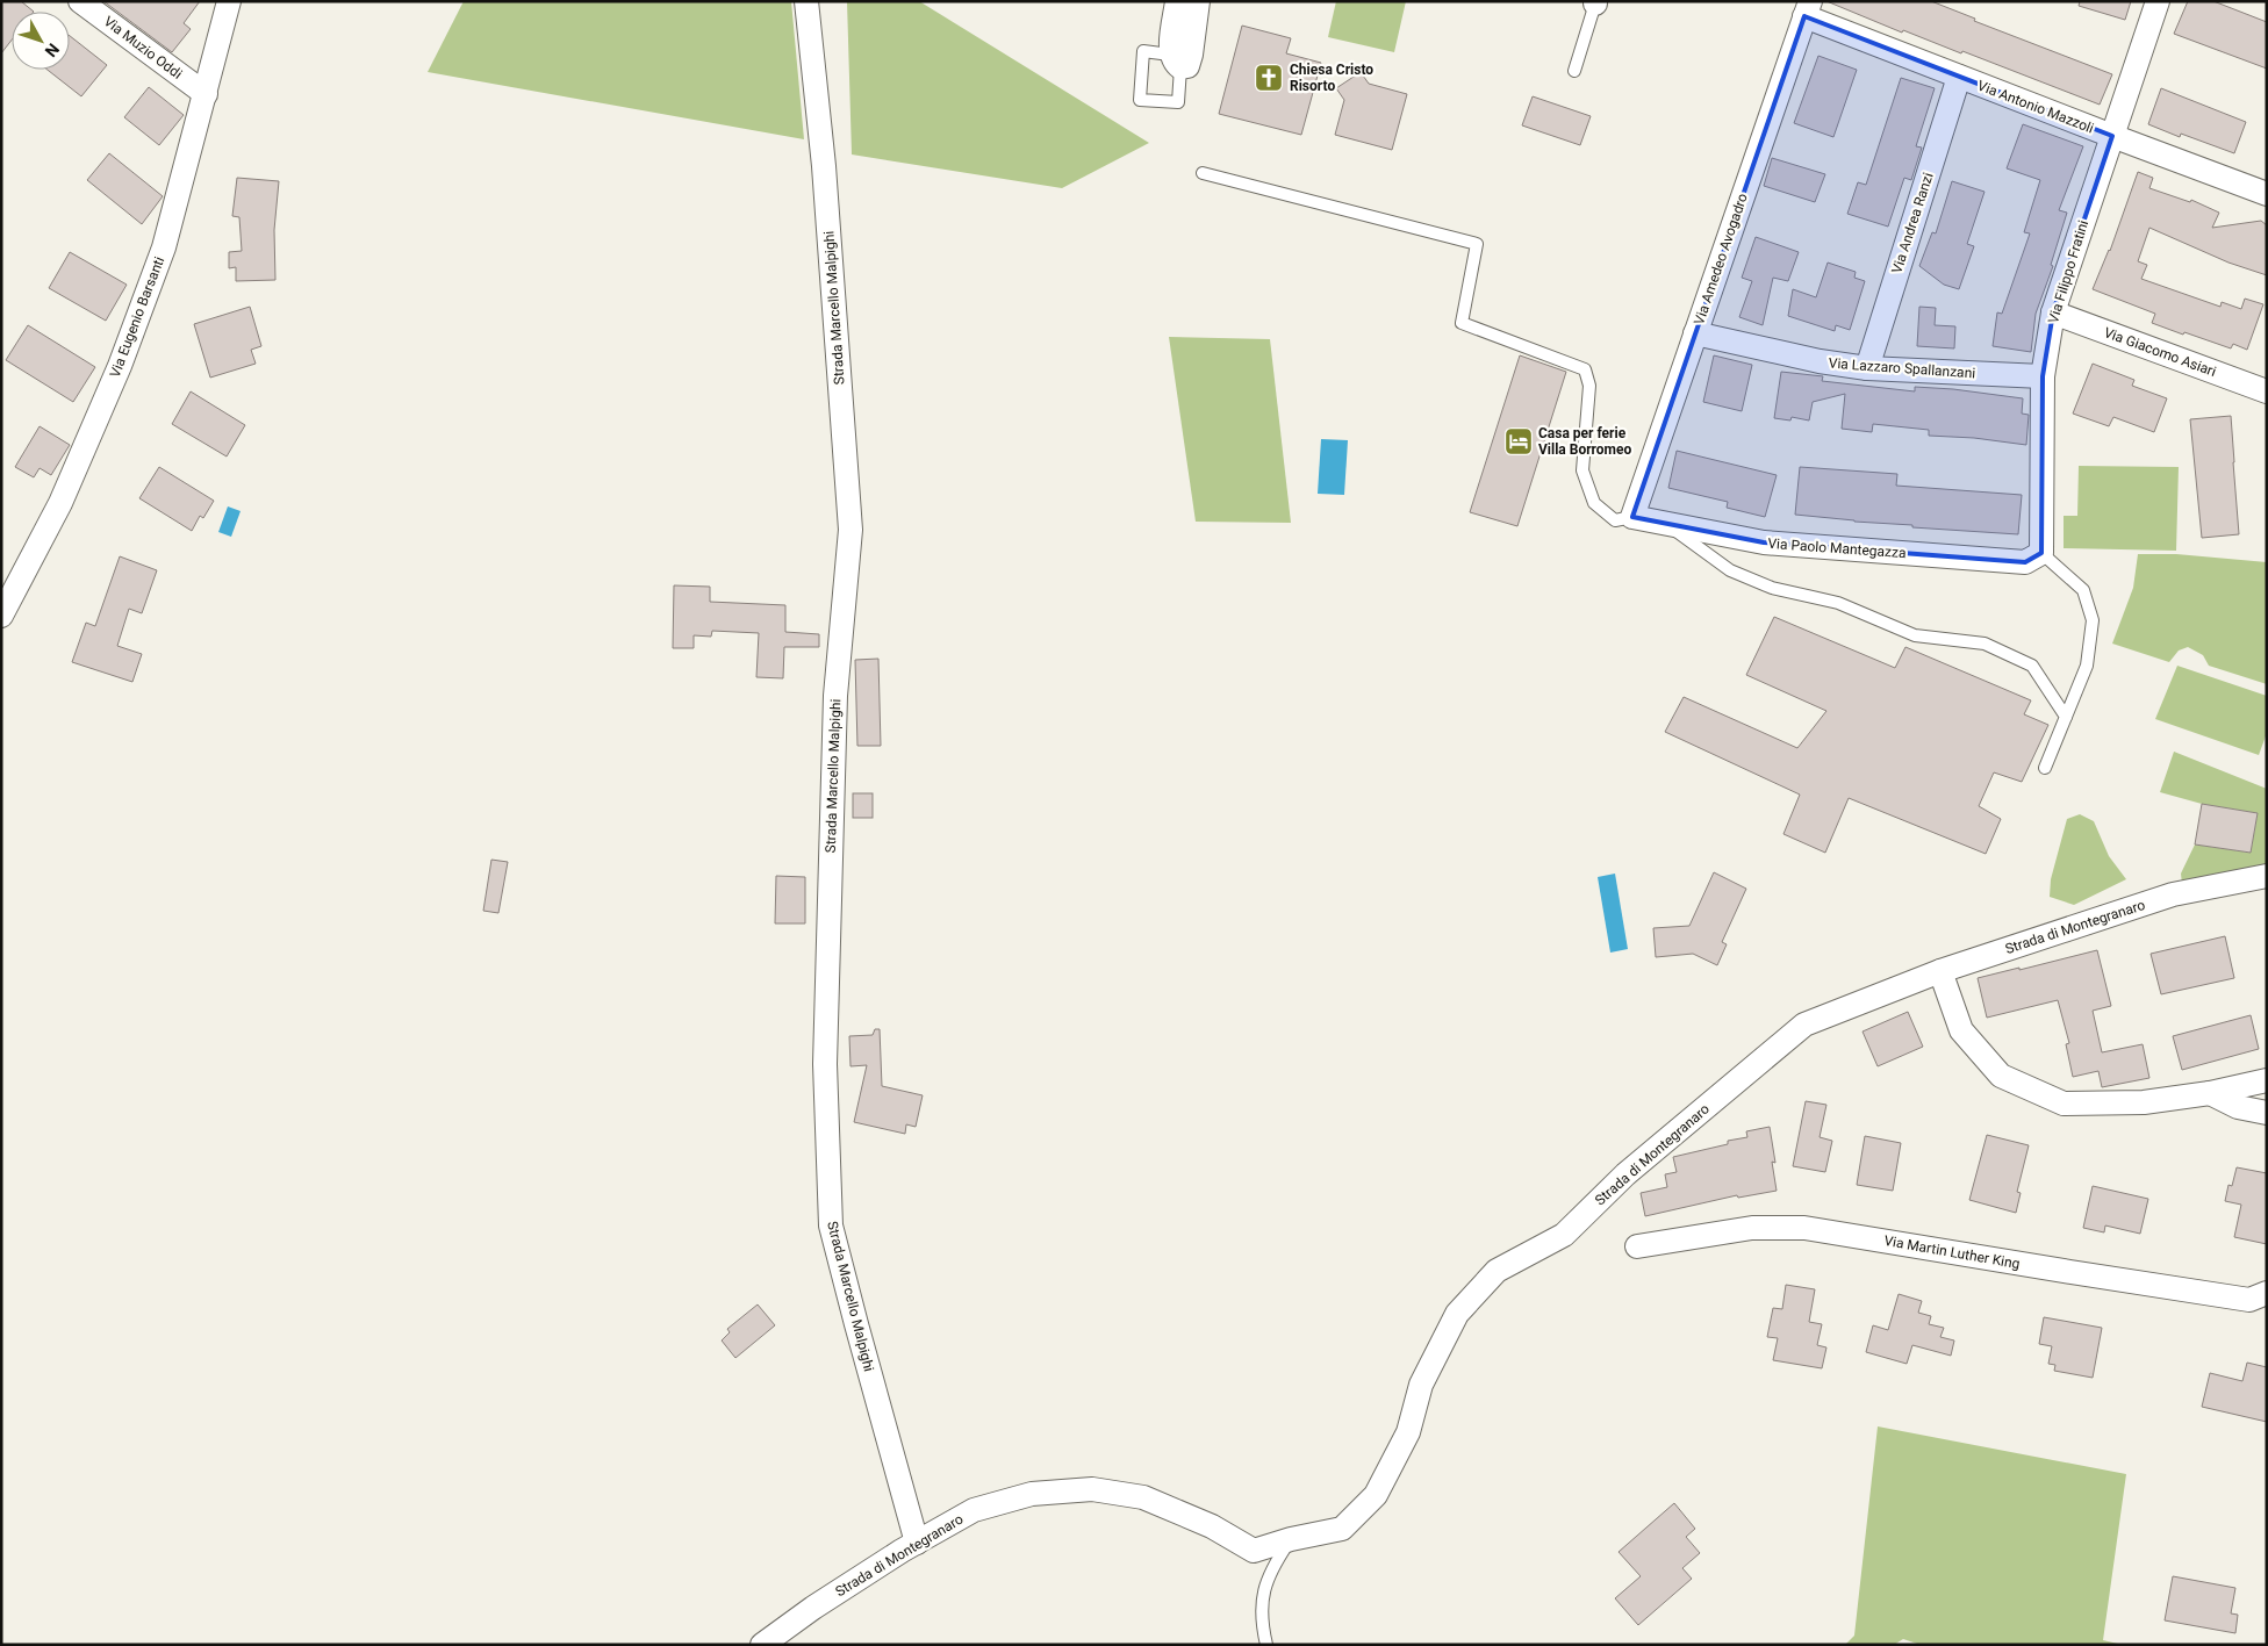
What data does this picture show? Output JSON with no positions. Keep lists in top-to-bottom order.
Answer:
{
  "streets": {
    "street": [
      "Via Muzio Oddi",
      "Via Antonio Mazzoli",
      "Via Andrea Ranzi",
      "Via Amedeo Avogadro",
      "Via Filippo Fratini",
      "Strada Marcello Malpighi",
      "Via Eugenio Barsanti",
      "Via Giacomo Asiari",
      "Via Lazzaro Spallanzani",
      "Via Paolo Mantegazza",
      "Strada di Montegranaro",
      "Via Martin Luther King"
    ]
  },
  "crossings": [
    ["Via Muzio Oddi", "Via Eugenio Barsanti"],
    ["Via Antonio Mazzoli", "Via Andrea Ranzi"],
    ["Via Antonio Mazzoli", "Via Amedeo Avogadro"],
    ["Via Antonio Mazzoli", "Via Filippo Fratini"],
    ["Via Andrea Ranzi", "Via Lazzaro Spallanzani"],
    ["Via Amedeo Avogadro", "Via Lazzaro Spallanzani"],
    ["Via Amedeo Avogadro", "Via Paolo Mantegazza"],
    ["Via Filippo Fratini", "Via Giacomo Asiari"],
    ["Via Filippo Fratini", "Via Lazzaro Spallanzani"],
    ["Via Filippo Fratini", "Via Paolo Mantegazza"],
    ["Strada Marcello Malpighi", "Strada di Montegranaro"]
  ],
  "places": {
    "church": ["Chiesa Cristo Risorto"],
    "hotel": ["Casa per ferie Villa Borromeo"]
  },
  "north": "bottom right"
}
